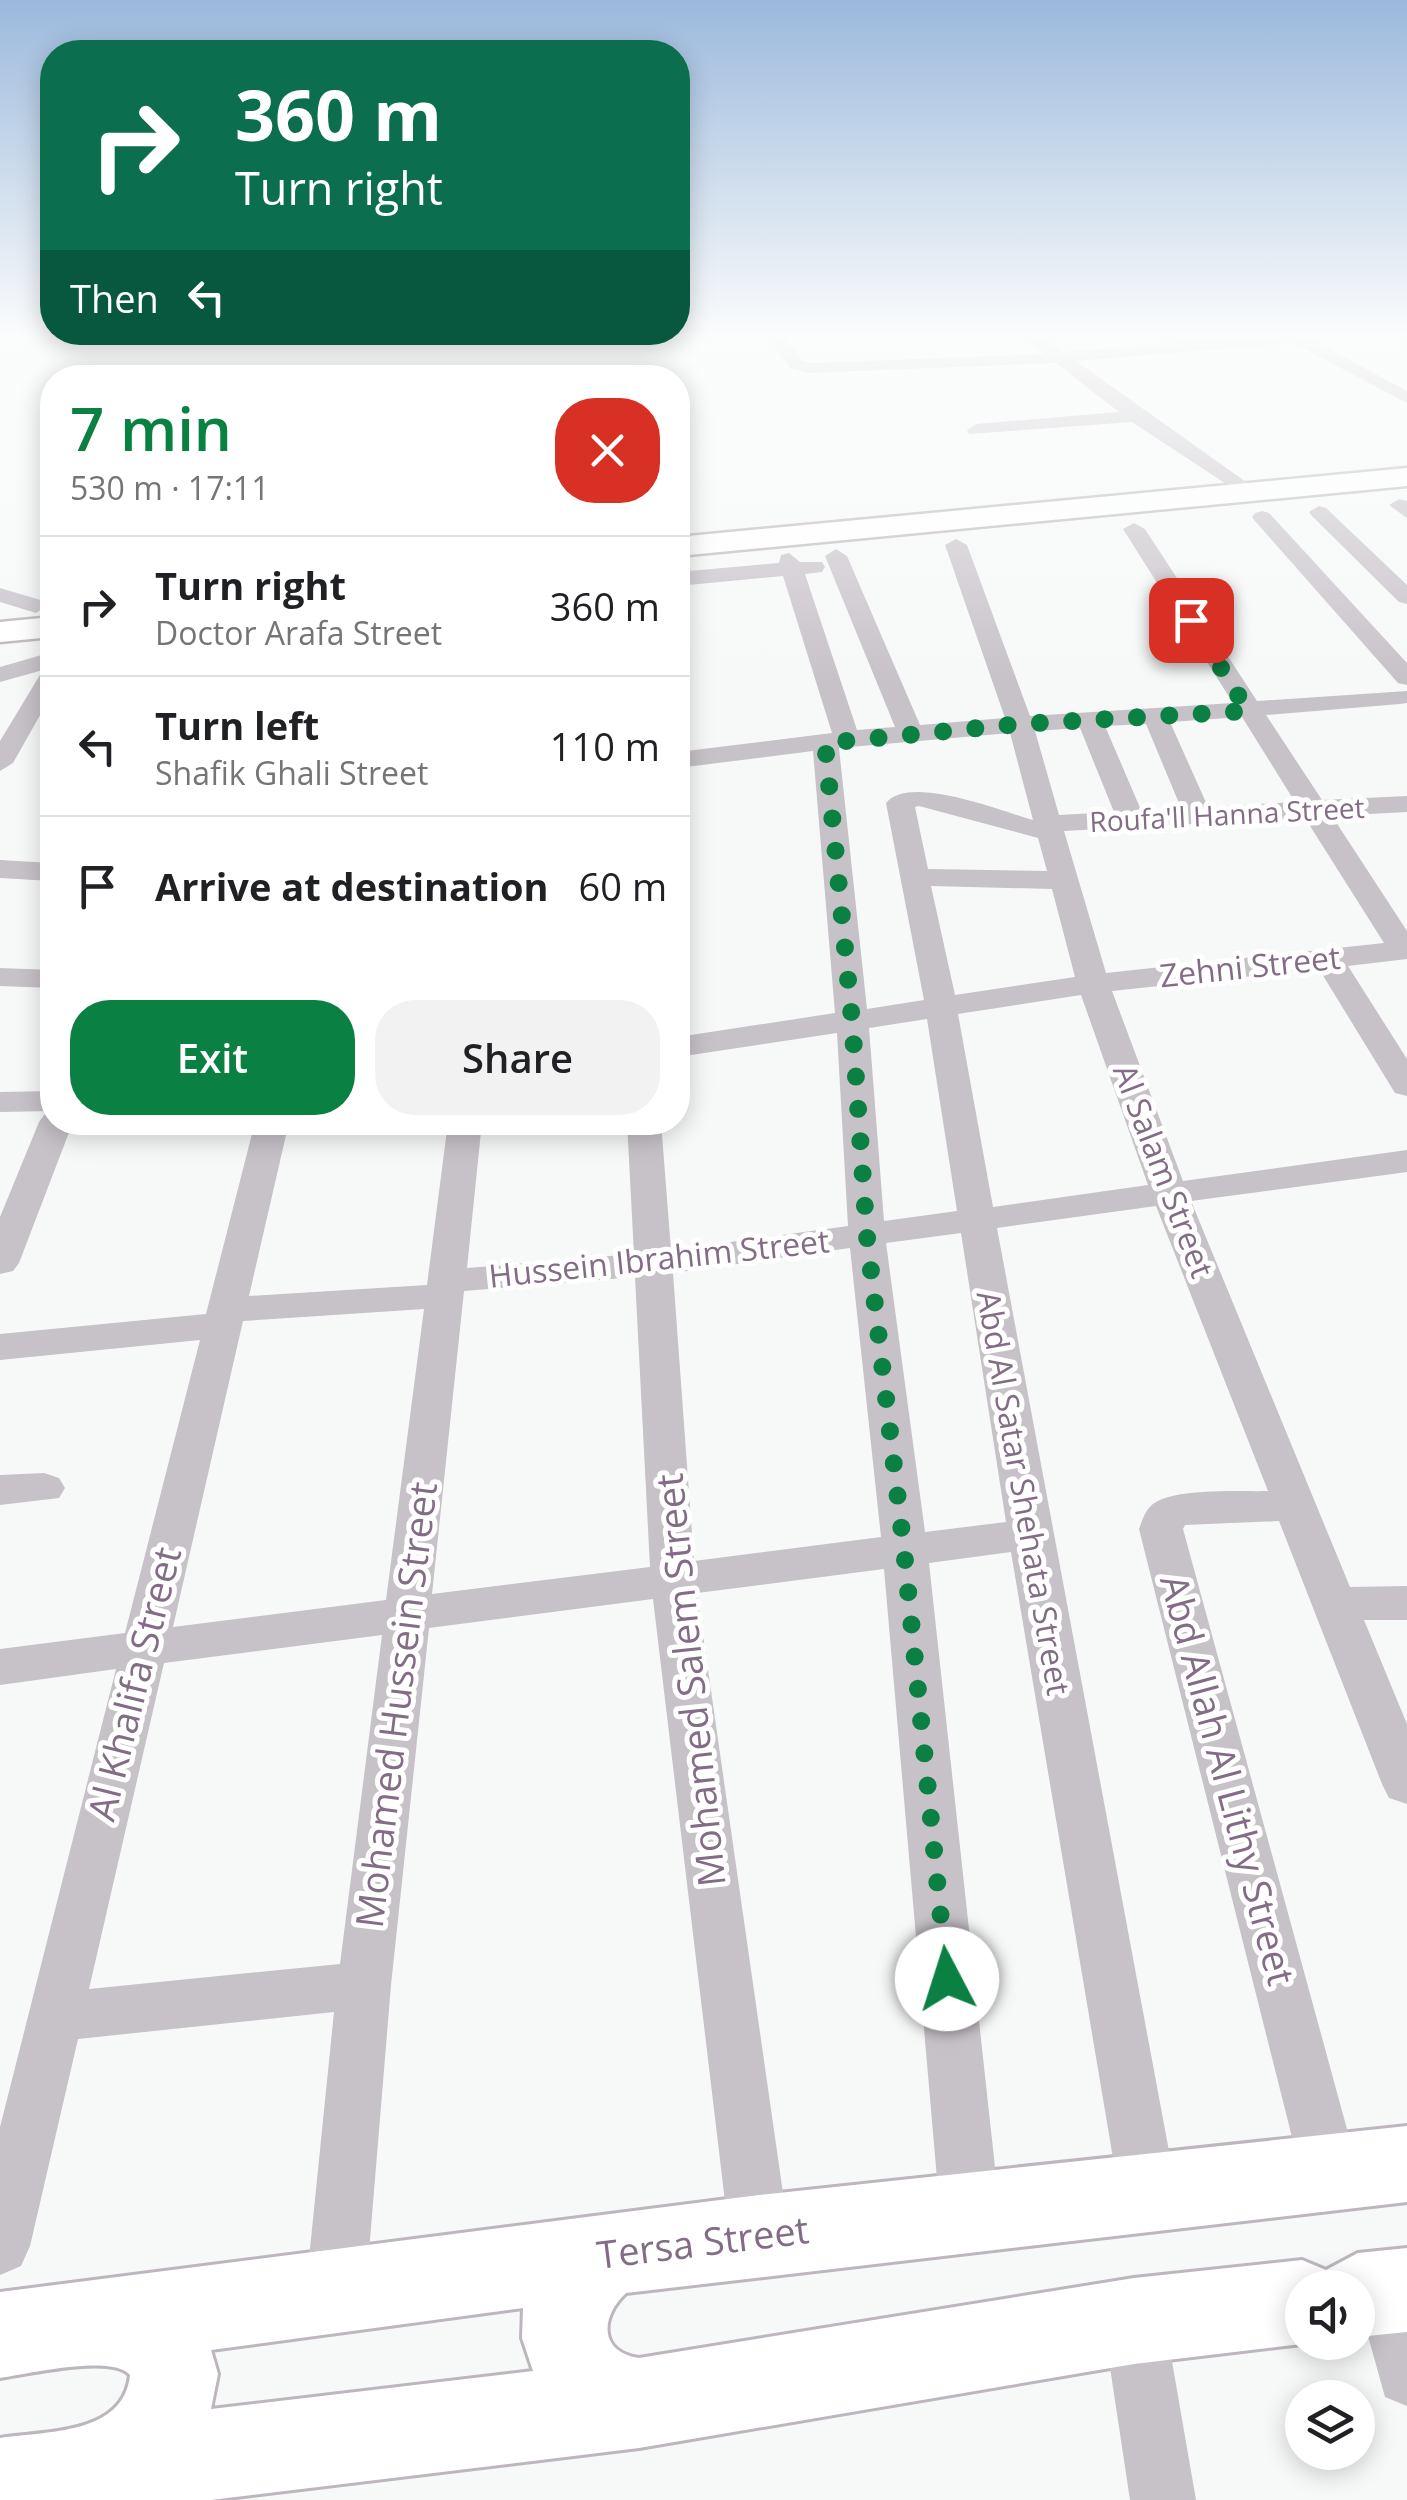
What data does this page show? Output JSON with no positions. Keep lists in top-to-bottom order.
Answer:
{
  "streets": {
    "main road": ["Tersa Street"],
    "street": [
      "Roufa'll Hanna Street",
      "Zehni Street",
      "Al Salam Street",
      "Hussein Ibrahim Street",
      "Abd Al Satar Shehata Street",
      "Mohamed Salem Street",
      "Al Khalifa Street",
      "Mohamed Hussein Street",
      "Abd Allah Al Lithy Street"
    ]
  },
  "crossings": [
    ["Roufa'll Hanna Street", "Al Salam Street"],
    ["Roufa'll Hanna Street", "Abd Al Satar Shehata Street"],
    ["Zehni Street", "Al Salam Street"],
    ["Zehni Street", "Abd Al Satar Shehata Street"],
    ["Al Salam Street", "Hussein Ibrahim Street"],
    ["Al Salam Street", "Abd Allah Al Lithy Street"],
    ["Hussein Ibrahim Street", "Abd Al Satar Shehata Street"],
    ["Hussein Ibrahim Street", "Mohamed Salem Street"],
    ["Hussein Ibrahim Street", "Al Khalifa Street"],
    ["Hussein Ibrahim Street", "Mohamed Hussein Street"],
    ["Abd Al Satar Shehata Street", "Tersa Street"],
    ["Mohamed Salem Street", "Tersa Street"],
    ["Mohamed Hussein Street", "Tersa Street"],
    ["Abd Allah Al Lithy Street", "Tersa Street"]
  ],
  "page": {
    "turn": ["360 m", "Turn right"],
    "then": "Then",
    "heading": ["7 min", "530 m · 17:11"],
    "list": [
      {
        "name": "Turn right",
        "note": "Doctor Arafa Street",
        "value": "360 m"
      },
      {
        "name": "Turn left",
        "note": "Shafik Ghali Street",
        "value": "110 m"
      },
      {
        "name": "Arrive at destination",
        "value": "60 m"
      }
    ],
    "buttons": ["Exit", "Share"]
  }
}
